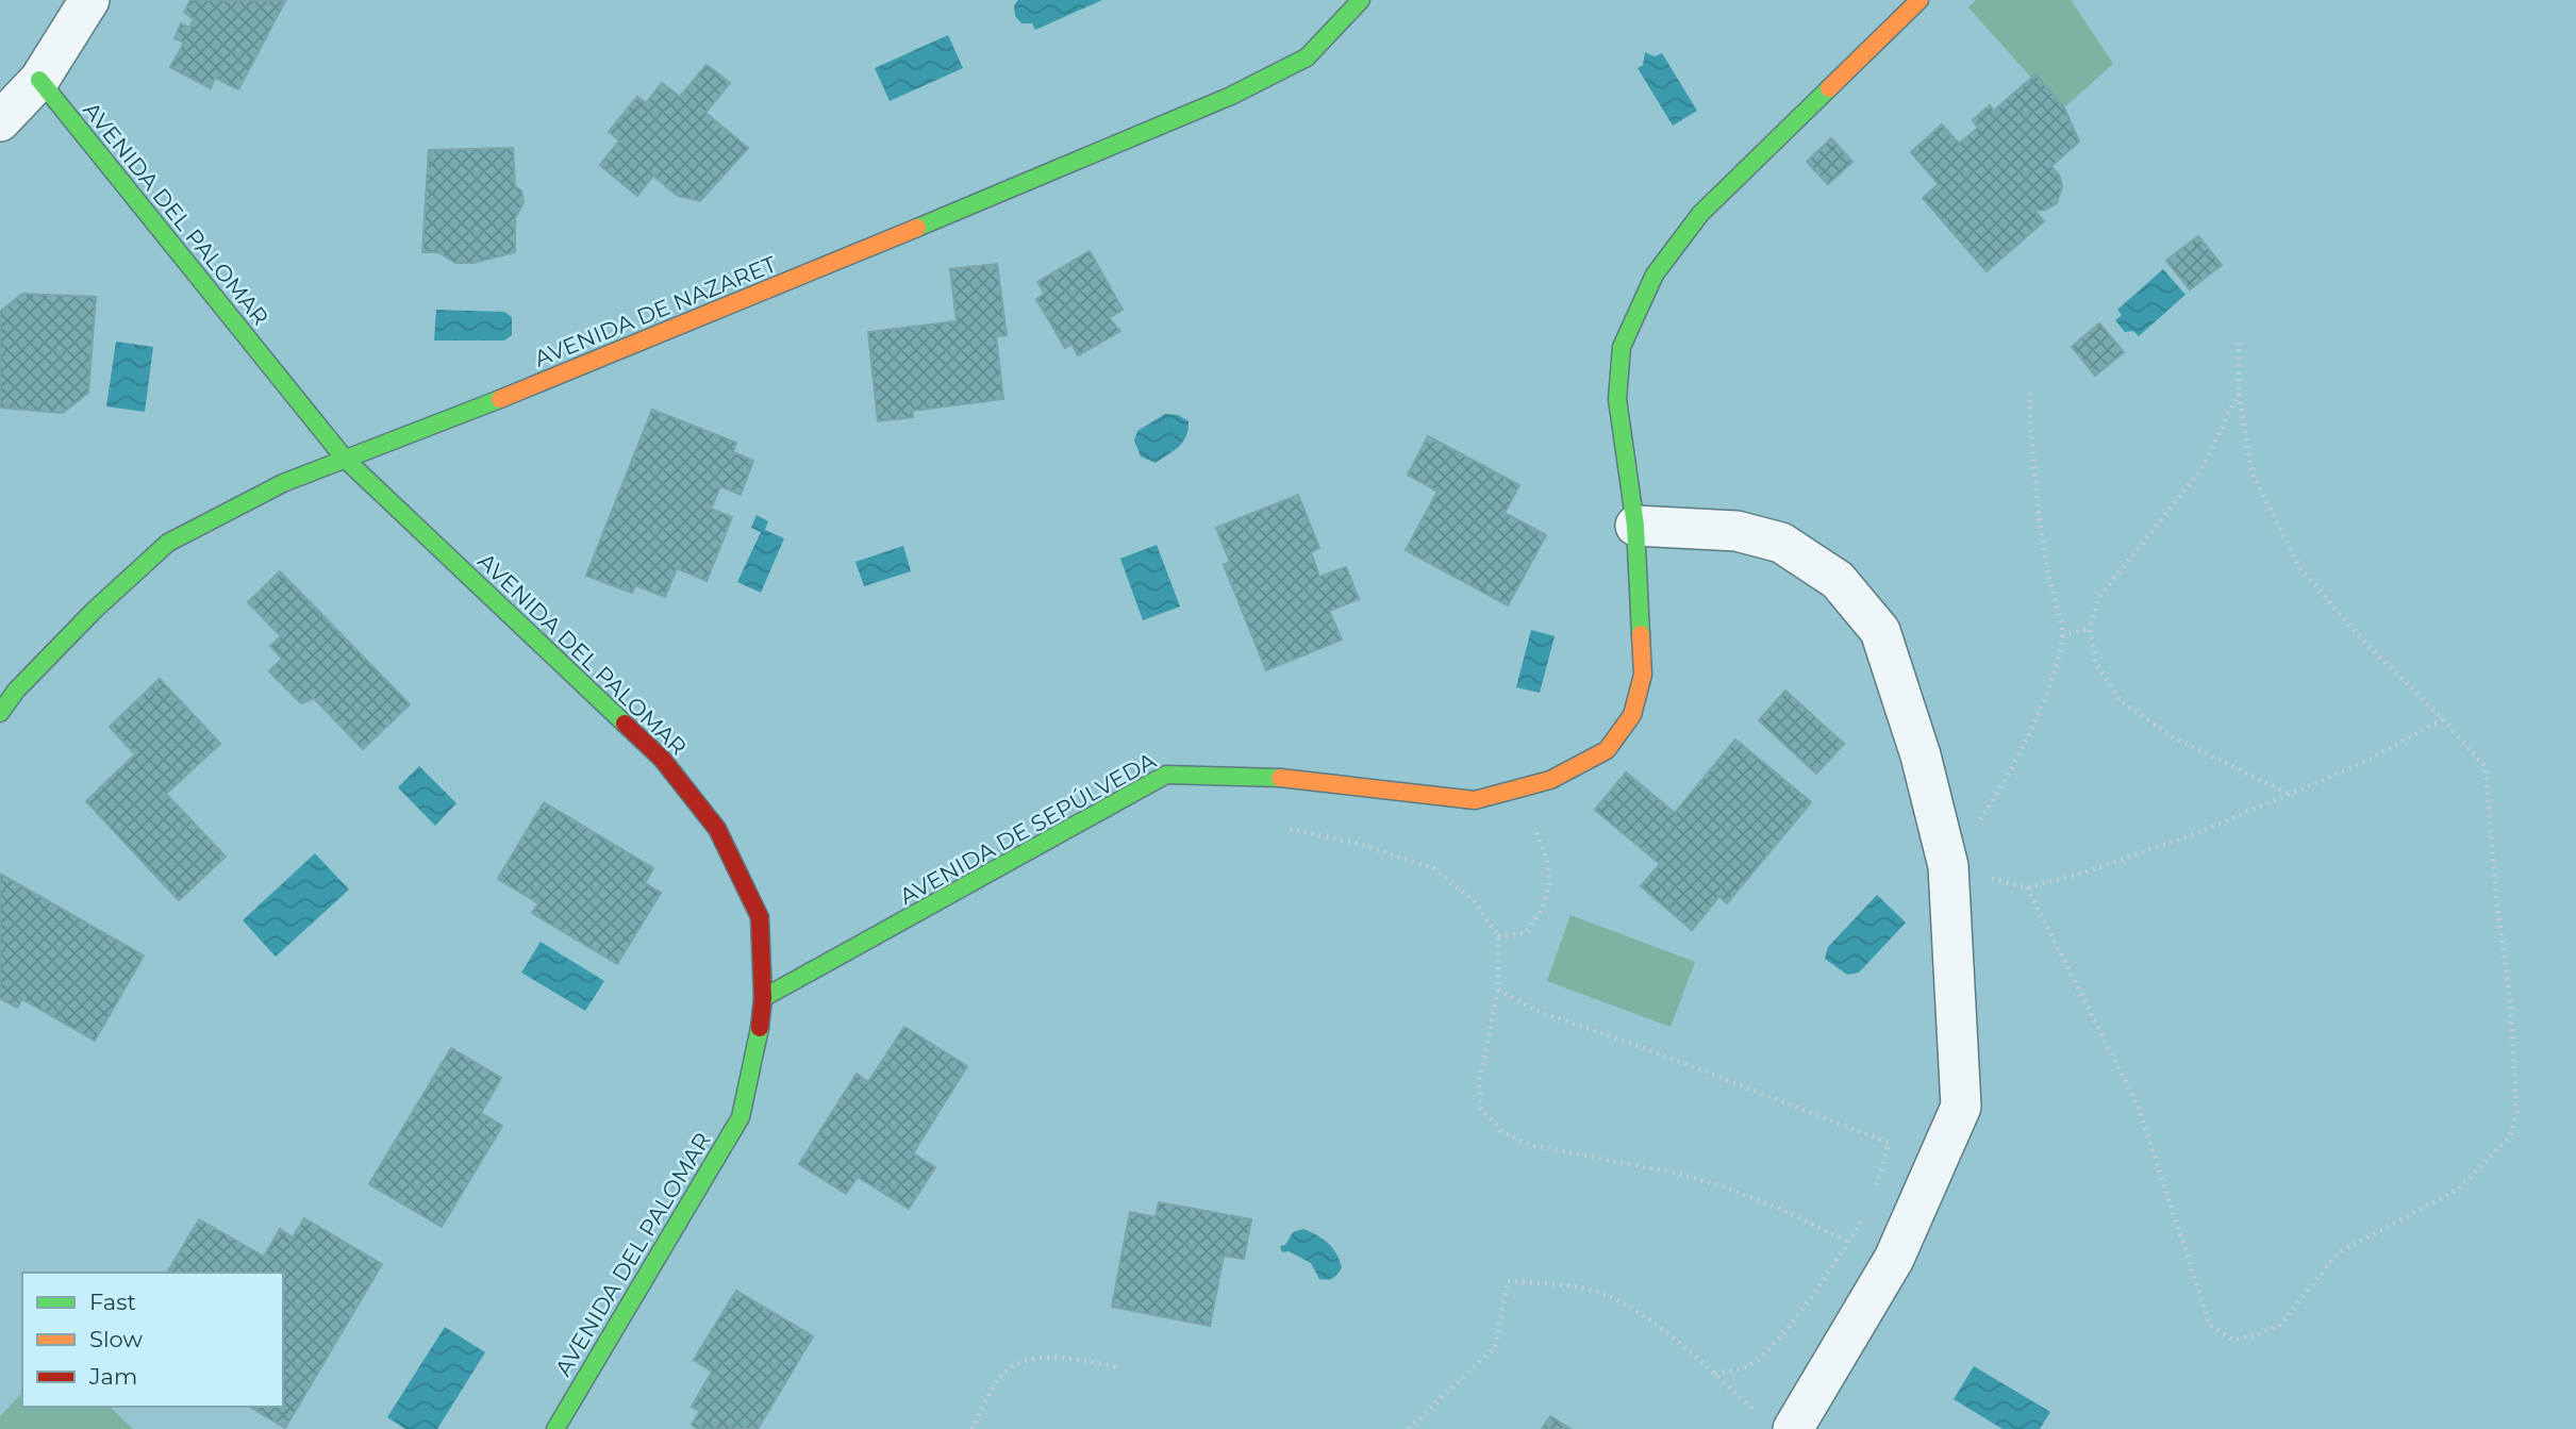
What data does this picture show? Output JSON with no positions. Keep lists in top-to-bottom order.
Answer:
{
  "streets": {
    "street": ["AVENIDA DEL PALOMAR", "AVENIDA DE NAZARET", "AVENIDA DE SEPÚLVEDA"]
  },
  "crossings": [
    ["AVENIDA DEL PALOMAR", "AVENIDA DE NAZARET"],
    ["AVENIDA DEL PALOMAR", "AVENIDA DE SEPÚLVEDA"]
  ],
  "legend": ["Fast", "Slow", "Jam"]
}
